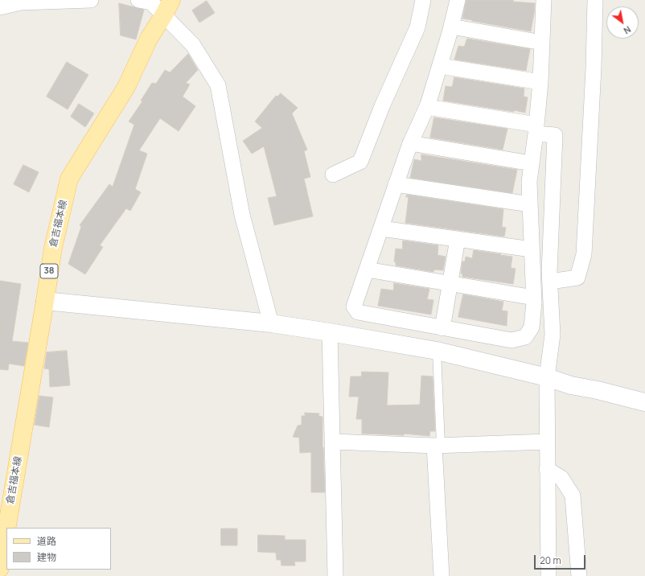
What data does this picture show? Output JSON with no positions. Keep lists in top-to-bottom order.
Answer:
{
  "streets": {
    "main road": ["倉吉福本線", "38"]
  },
  "legend": ["道路", "建物"],
  "scale_bar": "20 m",
  "north": "bottom right"
}
